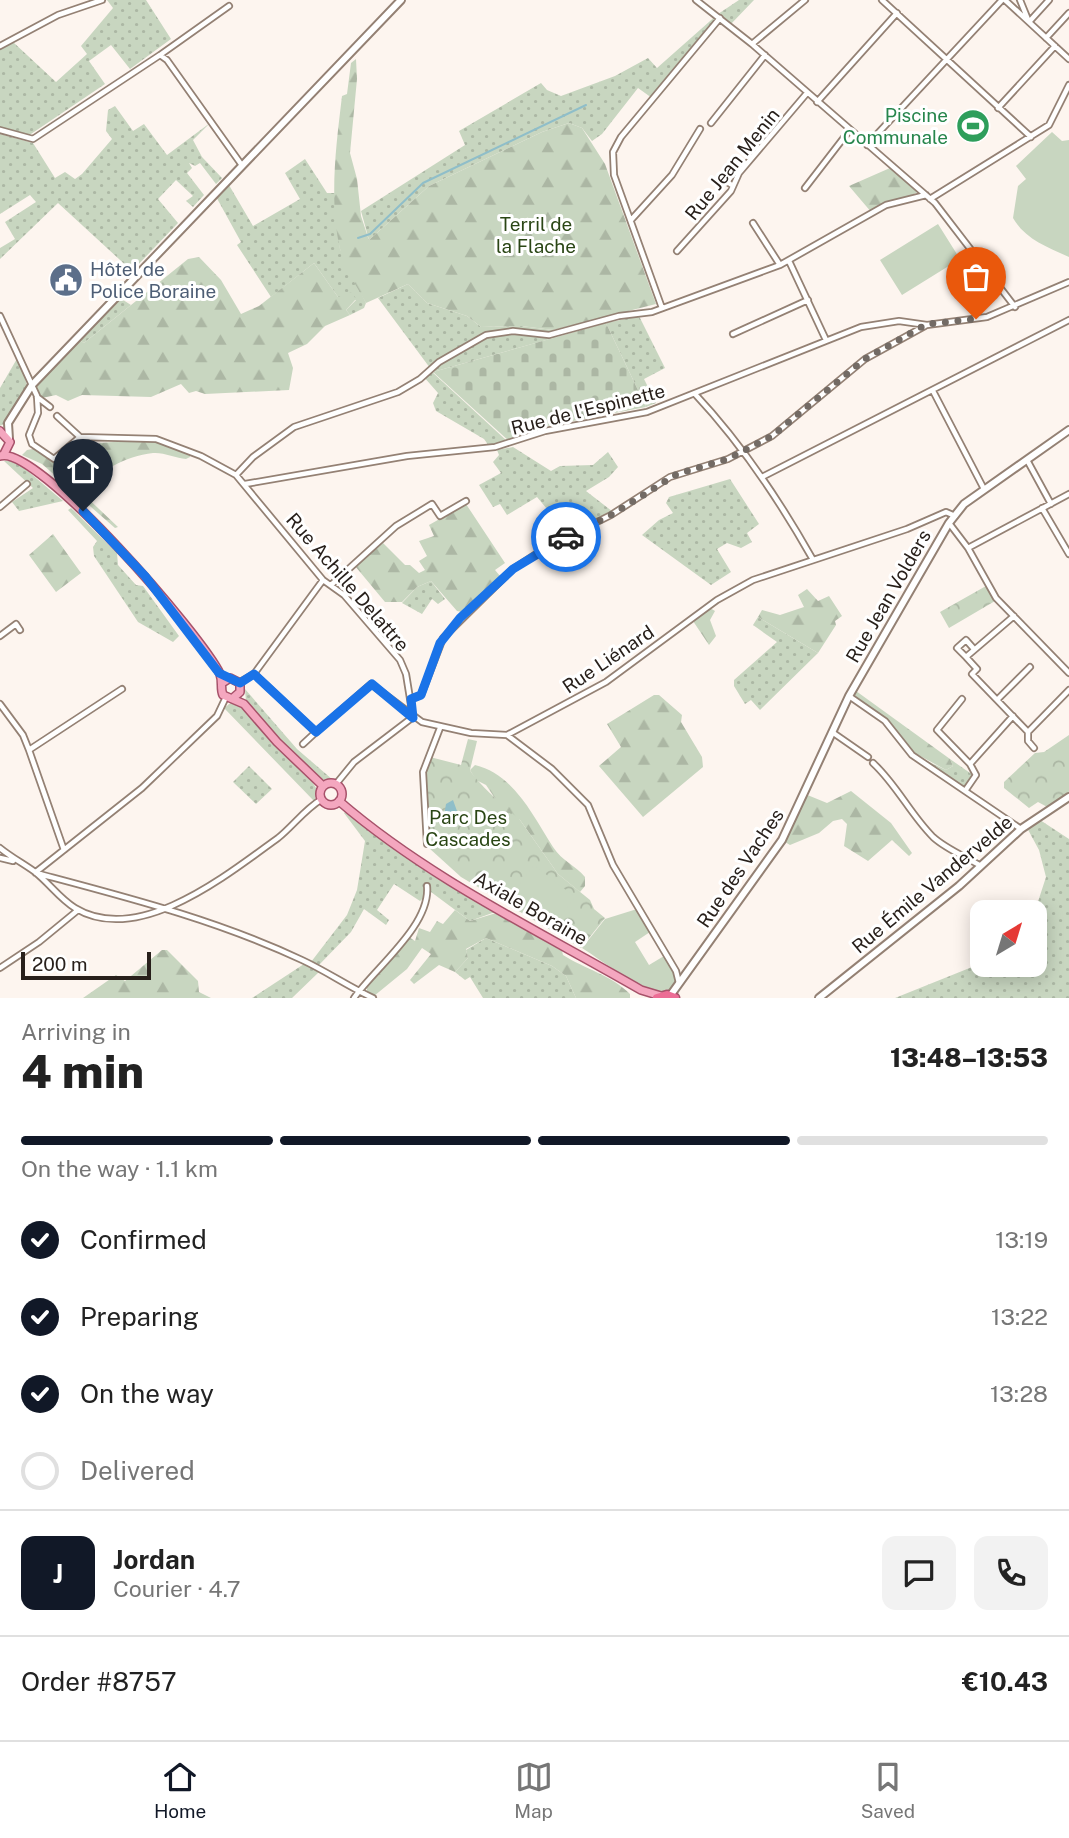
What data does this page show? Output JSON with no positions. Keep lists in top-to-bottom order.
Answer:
{
  "streets": {
    "main road": ["Axiale Boraine"],
    "street": [
      "Rue Jean Menin",
      "Rue de l'Espinette",
      "Rue Achille Delattre",
      "Rue Jean Volders",
      "Rue Liénard",
      "Rue des Vaches",
      "Rue Émile Vandervelde"
    ]
  },
  "crossings": [
    ["Rue de l'Espinette", "Rue Achille Delattre"],
    ["Rue Jean Volders", "Rue Liénard"],
    ["Rue Jean Volders", "Rue des Vaches"],
    ["Rue des Vaches", "Axiale Boraine"]
  ],
  "parks": ["Terril de la Flache", "Parc Des Cascades"],
  "places": {
    "sports": ["Piscine Communale"],
    "public building": ["Hôtel de Police Boraine"]
  },
  "scale_bar": "200 m",
  "north": "top right",
  "page": {
    "scale": "200 m",
    "heading": ["4 min", "Arriving in", "13:48–13:53"],
    "panel": [
      "Jordan",
      "Courier · 4.7",
      "Order #8757",
      "€10.43"
    ],
    "bar": "On the way · 1.1 km",
    "list": [
      ["Confirmed", "13:19"],
      ["Preparing", "13:22"],
      ["On the way", "13:28"],
      "Delivered"
    ],
    "round": "J",
    "tabs": ["Home", "Map", "Saved"]
  }
}
